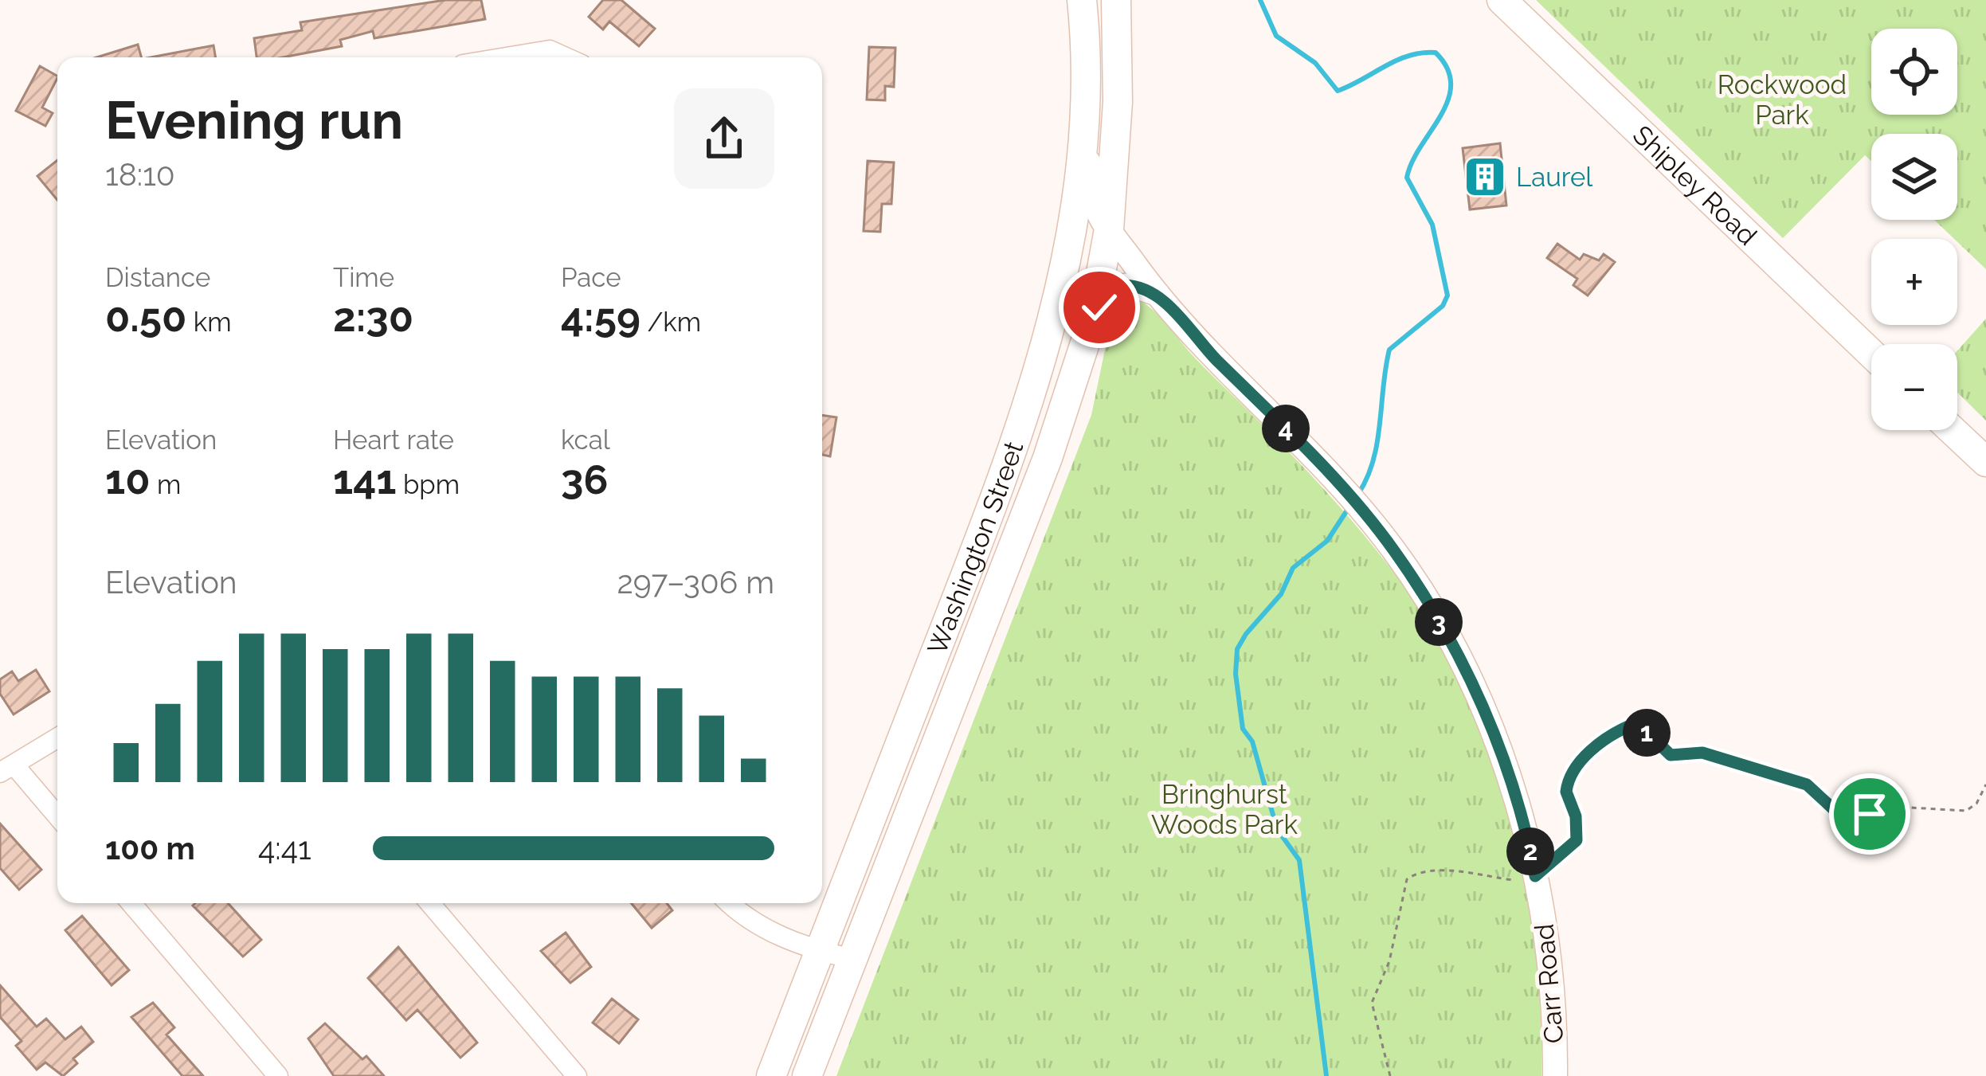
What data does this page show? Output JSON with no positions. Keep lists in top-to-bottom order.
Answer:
{
  "streets": {
    "main road": ["Shipley Road", "Washington Street"],
    "street": ["Carr Road"]
  },
  "crossings": [
    ["Washington Street", "Carr Road"]
  ],
  "parks": ["Rockwood Park", "Bringhurst Woods Park"],
  "places": {
    "building": ["Laurel"]
  },
  "page": {
    "map_buttons": ["+", "−"],
    "heading": ["Evening run", "18:10"],
    "stats": [
      ["Distance", "0.50 km"],
      ["Time", "2:30"],
      ["Pace", "4:59 /km"],
      ["Elevation", "10 m"],
      ["Heart rate", "141 bpm"],
      ["kcal", "36"]
    ],
    "pins": [
      "4",
      "3",
      "1",
      "2"
    ],
    "chart": ["Elevation", "297–306 m"],
    "list": [
      {
        "name": "100 m",
        "note": "4:41"
      }
    ]
  }
}
